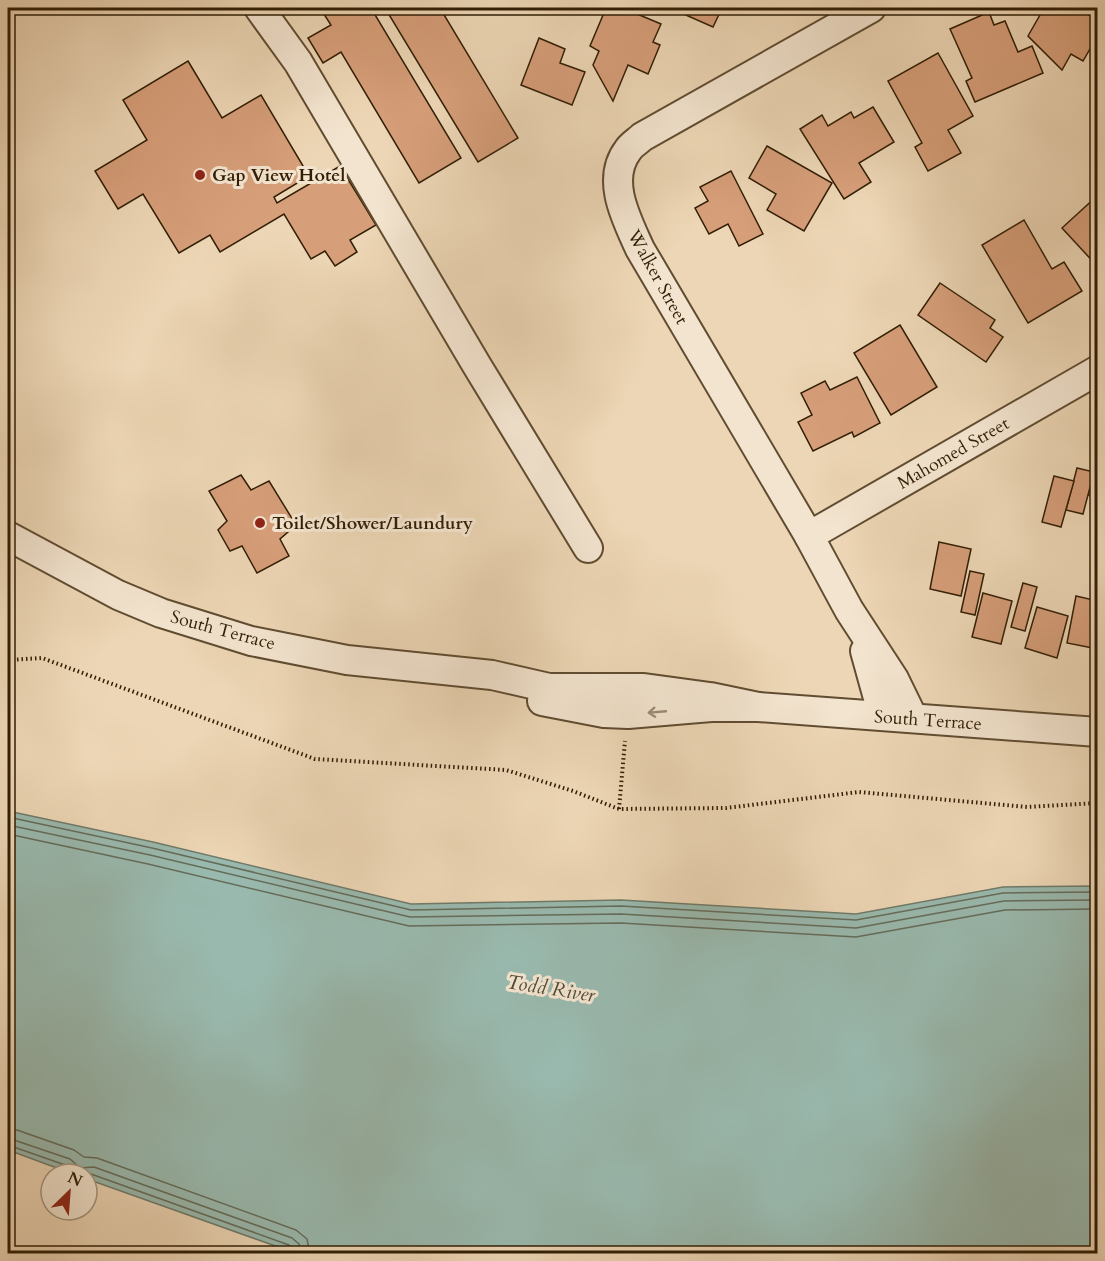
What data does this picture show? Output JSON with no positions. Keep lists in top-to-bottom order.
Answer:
{
  "streets": {
    "street": ["Walker Street", "Mahomed Street", "South Terrace"]
  },
  "crossings": [
    ["Walker Street", "Mahomed Street"],
    ["Walker Street", "South Terrace"]
  ],
  "water": ["Todd River"],
  "places": ["Gap View Hotel", "Toilet/Shower/Laundury"],
  "north": "top right"
}
